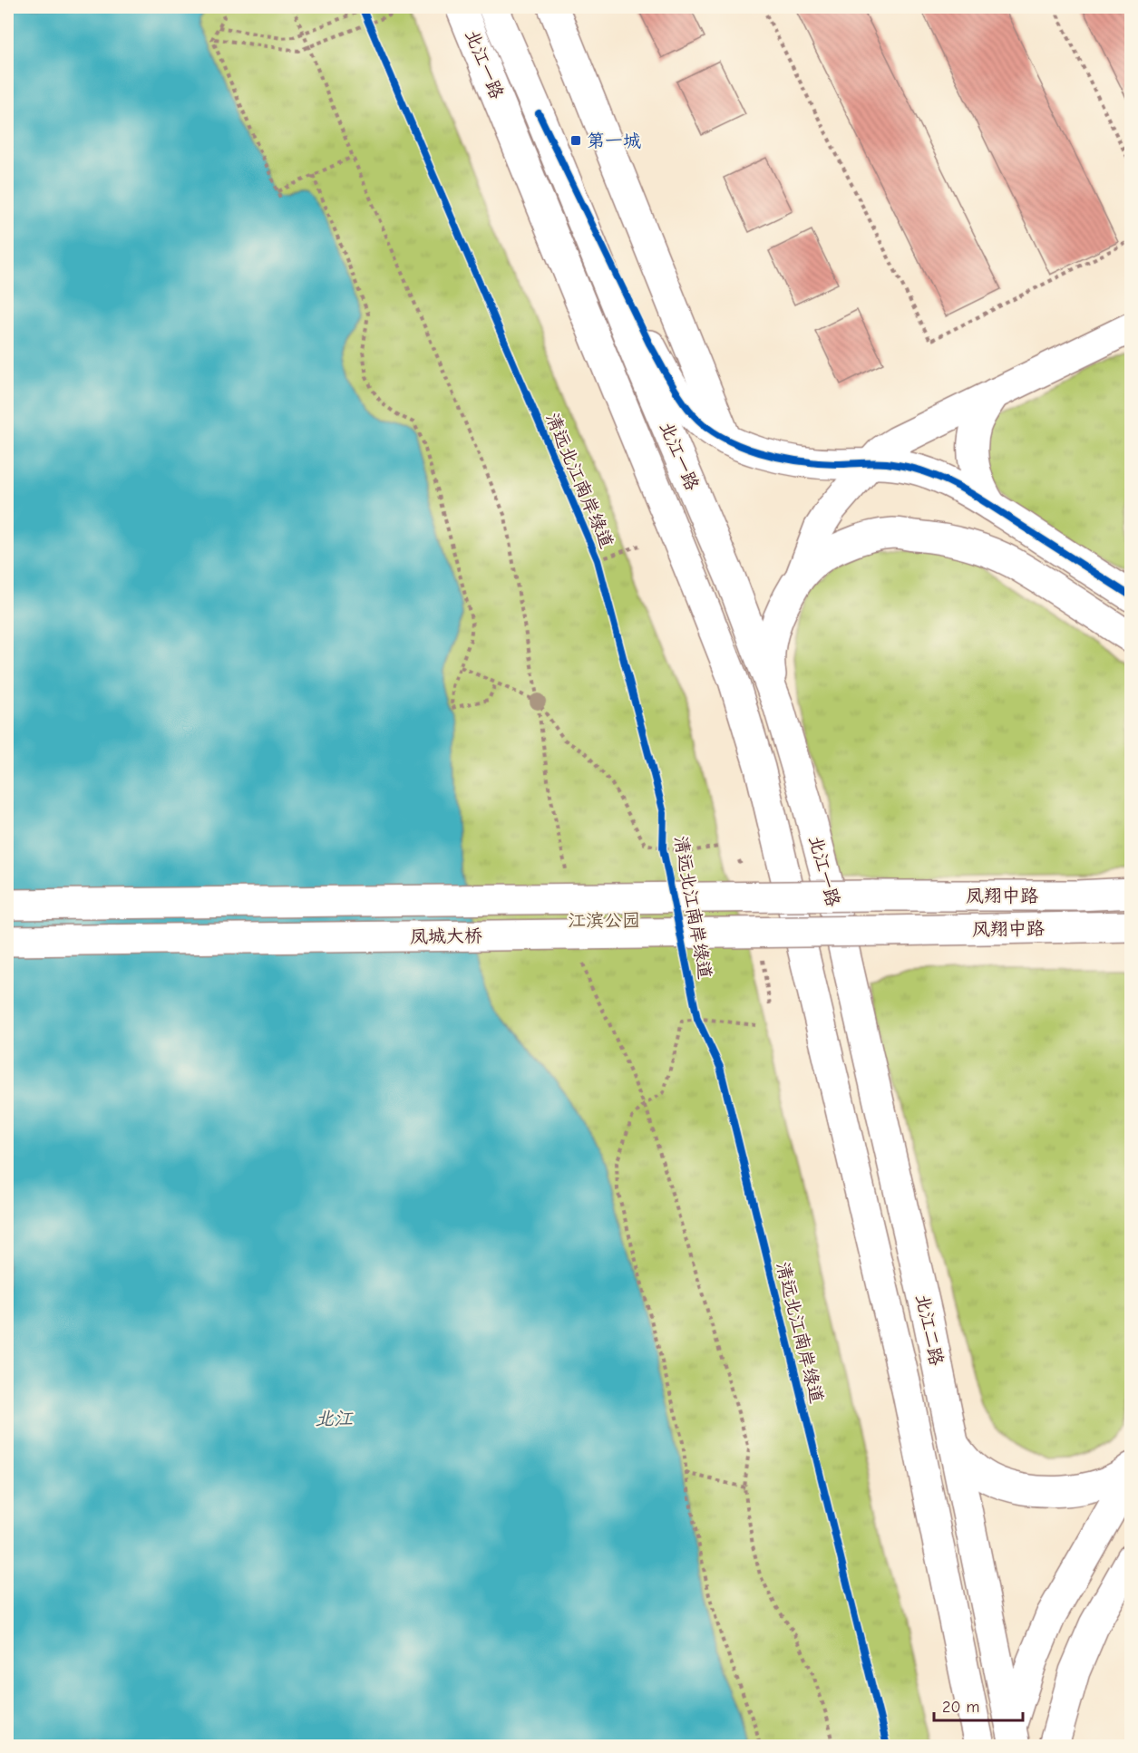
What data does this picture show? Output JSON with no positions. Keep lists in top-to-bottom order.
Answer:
{
  "streets": {
    "main road": [
      "北江一路",
      "凤翔中路",
      "风翔中路",
      "凤城大桥",
      "北江二路"
    ],
    "cycle path": ["清远北江南岸绿道"]
  },
  "crossings": [
    ["北江一路", "北江二路"],
    ["凤翔中路", "凤城大桥"],
    ["风翔中路", "凤城大桥"]
  ],
  "water": ["北江"],
  "parks": ["江滨公园"],
  "places": {
    "transit": ["第一城"]
  },
  "scale_bar": "20 m"
}
